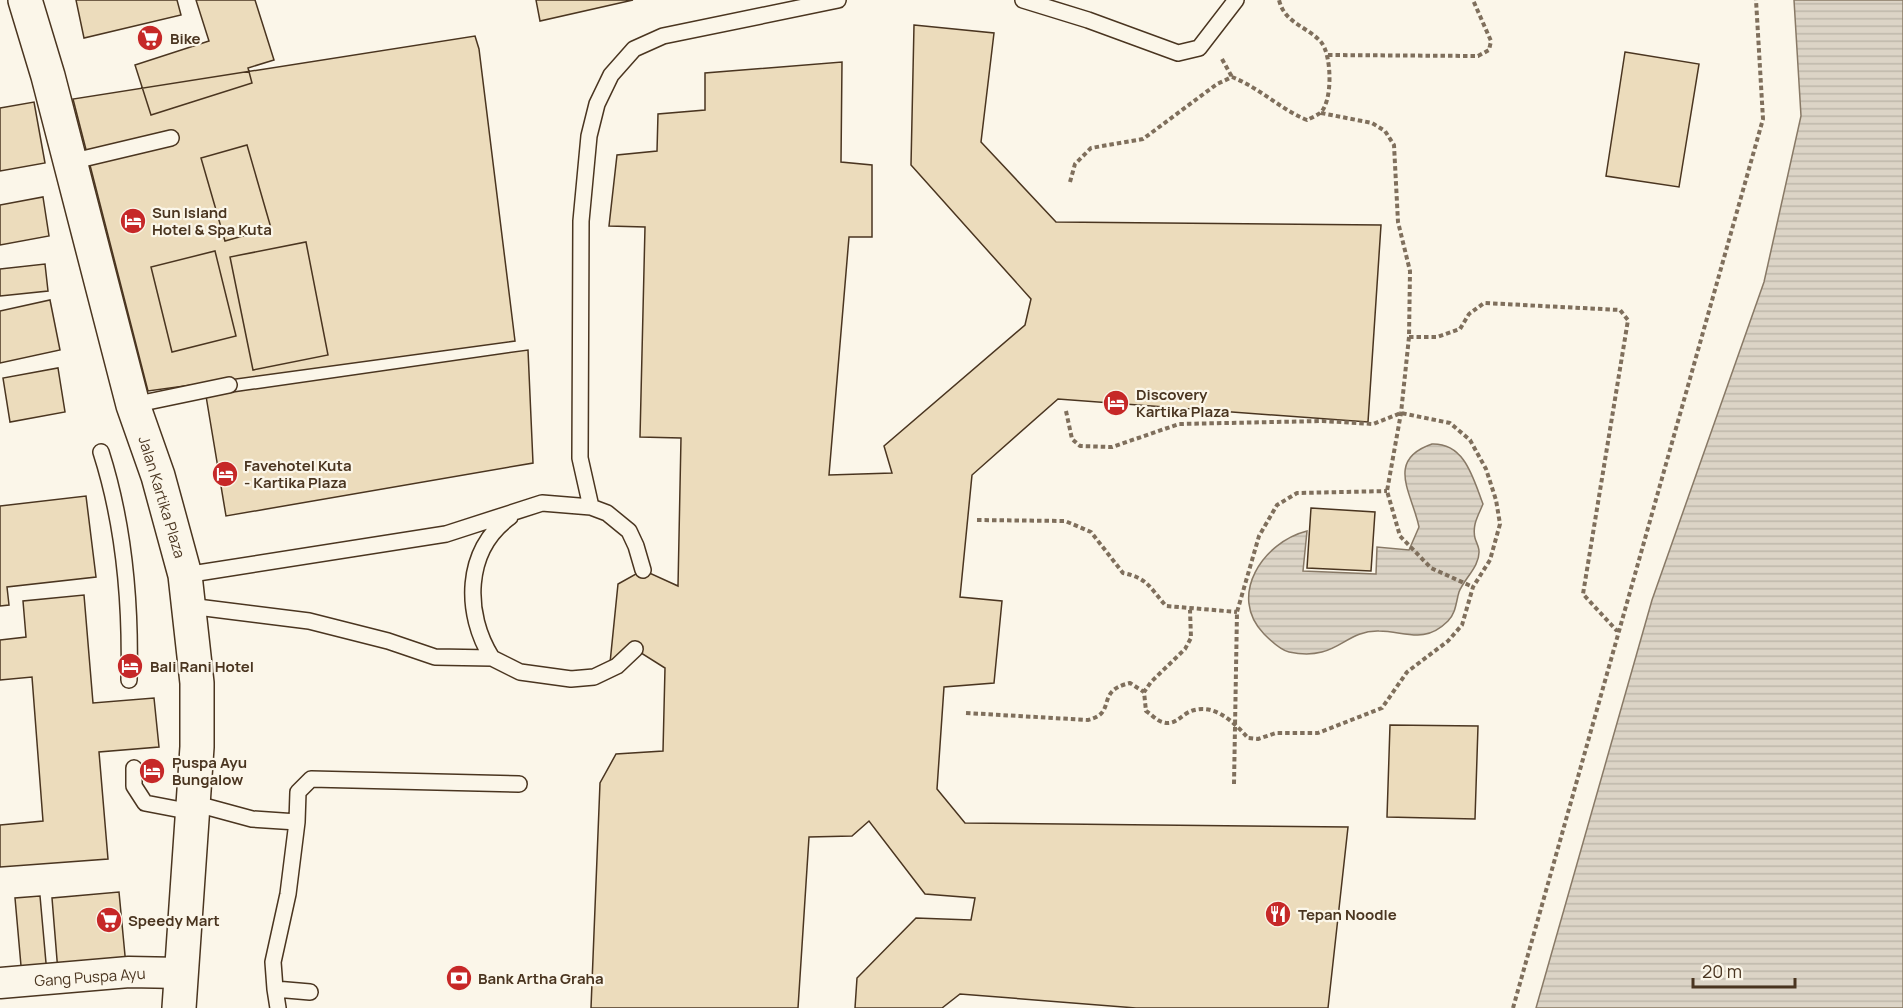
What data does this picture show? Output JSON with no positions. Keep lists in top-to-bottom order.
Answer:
{
  "streets": {
    "main road": ["Jalan Kartika Plaza"],
    "street": ["Gang Puspa Ayu"]
  },
  "crossings": [
    ["Jalan Kartika Plaza", "Gang Puspa Ayu"]
  ],
  "places": {
    "supermarket": ["Bike", "Speedy Mart"],
    "hotel": [
      "Sun Island Hotel & Spa Kuta",
      "Discovery Kartika Plaza",
      "Favehotel Kuta - Kartika Plaza",
      "Bali Rani Hotel",
      "Puspa Ayu Bungalow"
    ],
    "restaurant": ["Tepan Noodle"],
    "bank": ["Bank Artha Graha"]
  },
  "scale_bar": "20 m"
}
